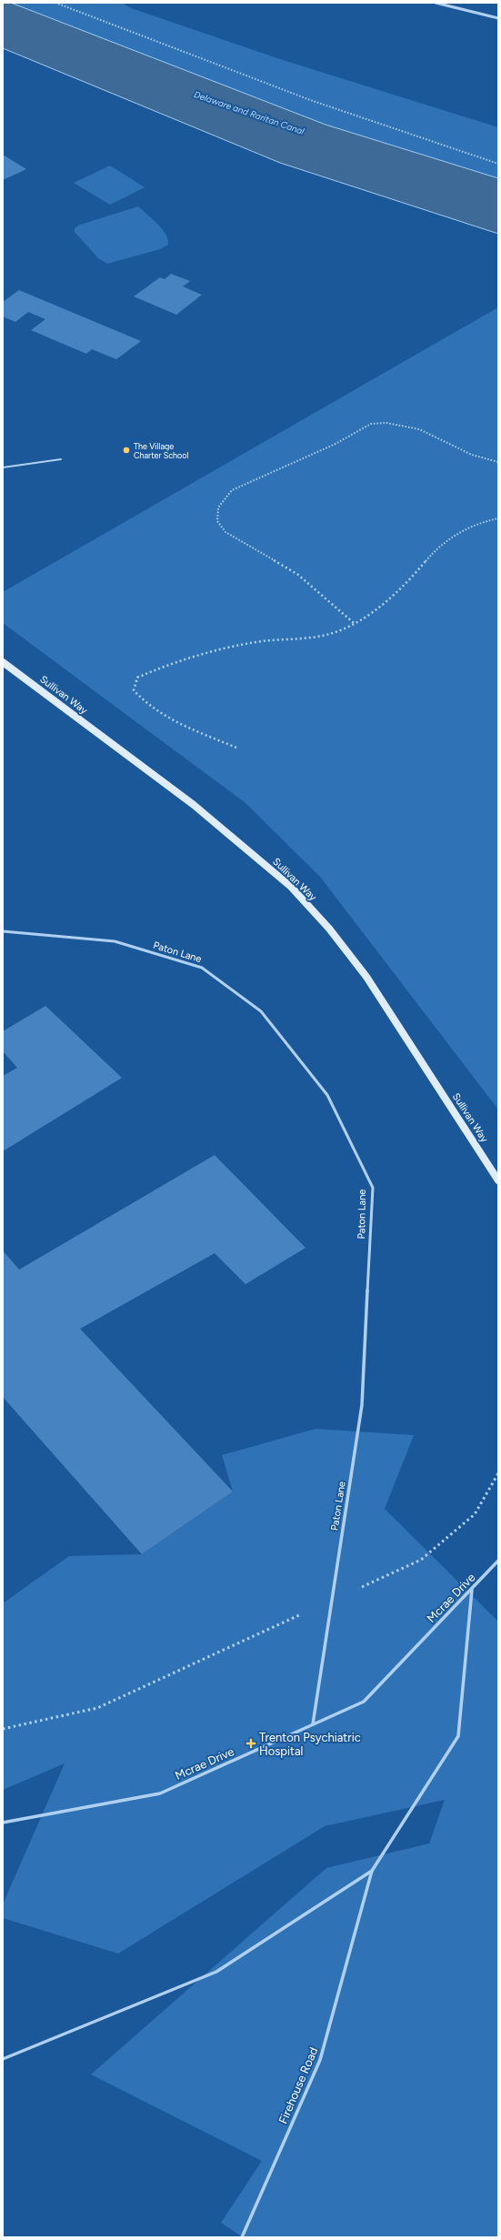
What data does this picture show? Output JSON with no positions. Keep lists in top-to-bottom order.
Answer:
{
  "streets": {
    "main road": ["Sullivan Way"],
    "lane": ["Paton Lane", "Mcrae Drive", "Firehouse Road"]
  },
  "crossings": [
    ["Paton Lane", "Mcrae Drive"]
  ],
  "water": ["Delaware and Raritan Canal"],
  "places": {
    "other": ["The Village Charter School"],
    "health": ["Trenton Psychiatric Hospital"]
  }
}
